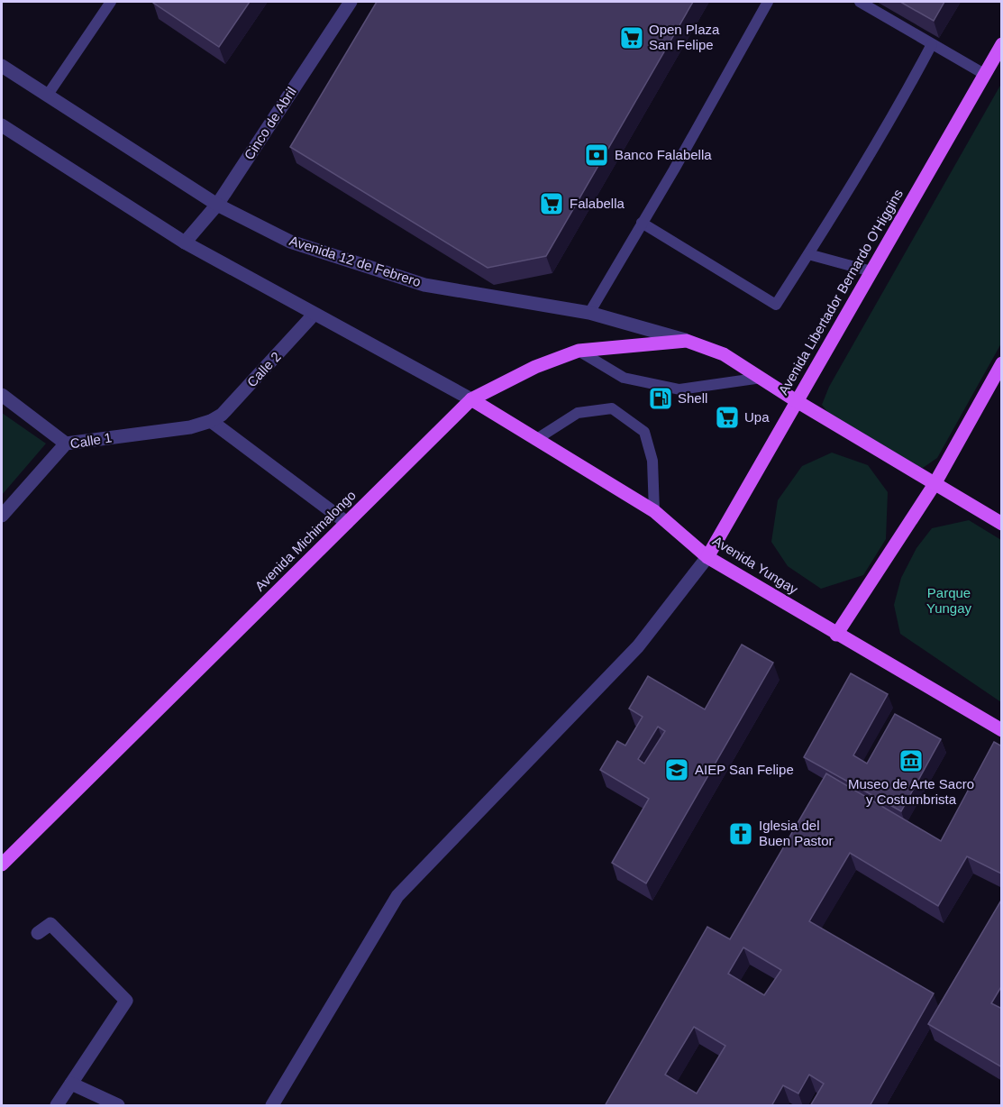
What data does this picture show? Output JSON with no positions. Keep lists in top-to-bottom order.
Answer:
{
  "streets": {
    "main road": ["Avenida Libertador Bernardo O'Higgins", "Avenida Michimalongo", "Avenida Yungay"],
    "street": [
      "Cinco de Abril",
      "Avenida 12 de Febrero",
      "Calle 2",
      "Calle 1"
    ]
  },
  "crossings": [
    ["Cinco de Abril", "Avenida 12 de Febrero"],
    ["Avenida 12 de Febrero", "Avenida Michimalongo"],
    ["Avenida Libertador Bernardo O'Higgins", "Avenida Yungay"],
    ["Calle 2", "Calle 1"],
    ["Avenida Michimalongo", "Avenida Yungay"]
  ],
  "parks": ["Parque Yungay"],
  "places": {
    "supermarket": ["Open Plaza San Felipe", "Falabella", "Upa"],
    "bank": ["Banco Falabella"],
    "fuel station": ["Shell"],
    "museum": ["Museo de Arte Sacro y Costumbrista"],
    "school or university": ["AIEP San Felipe"],
    "church": ["Iglesia del Buen Pastor"]
  }
}
